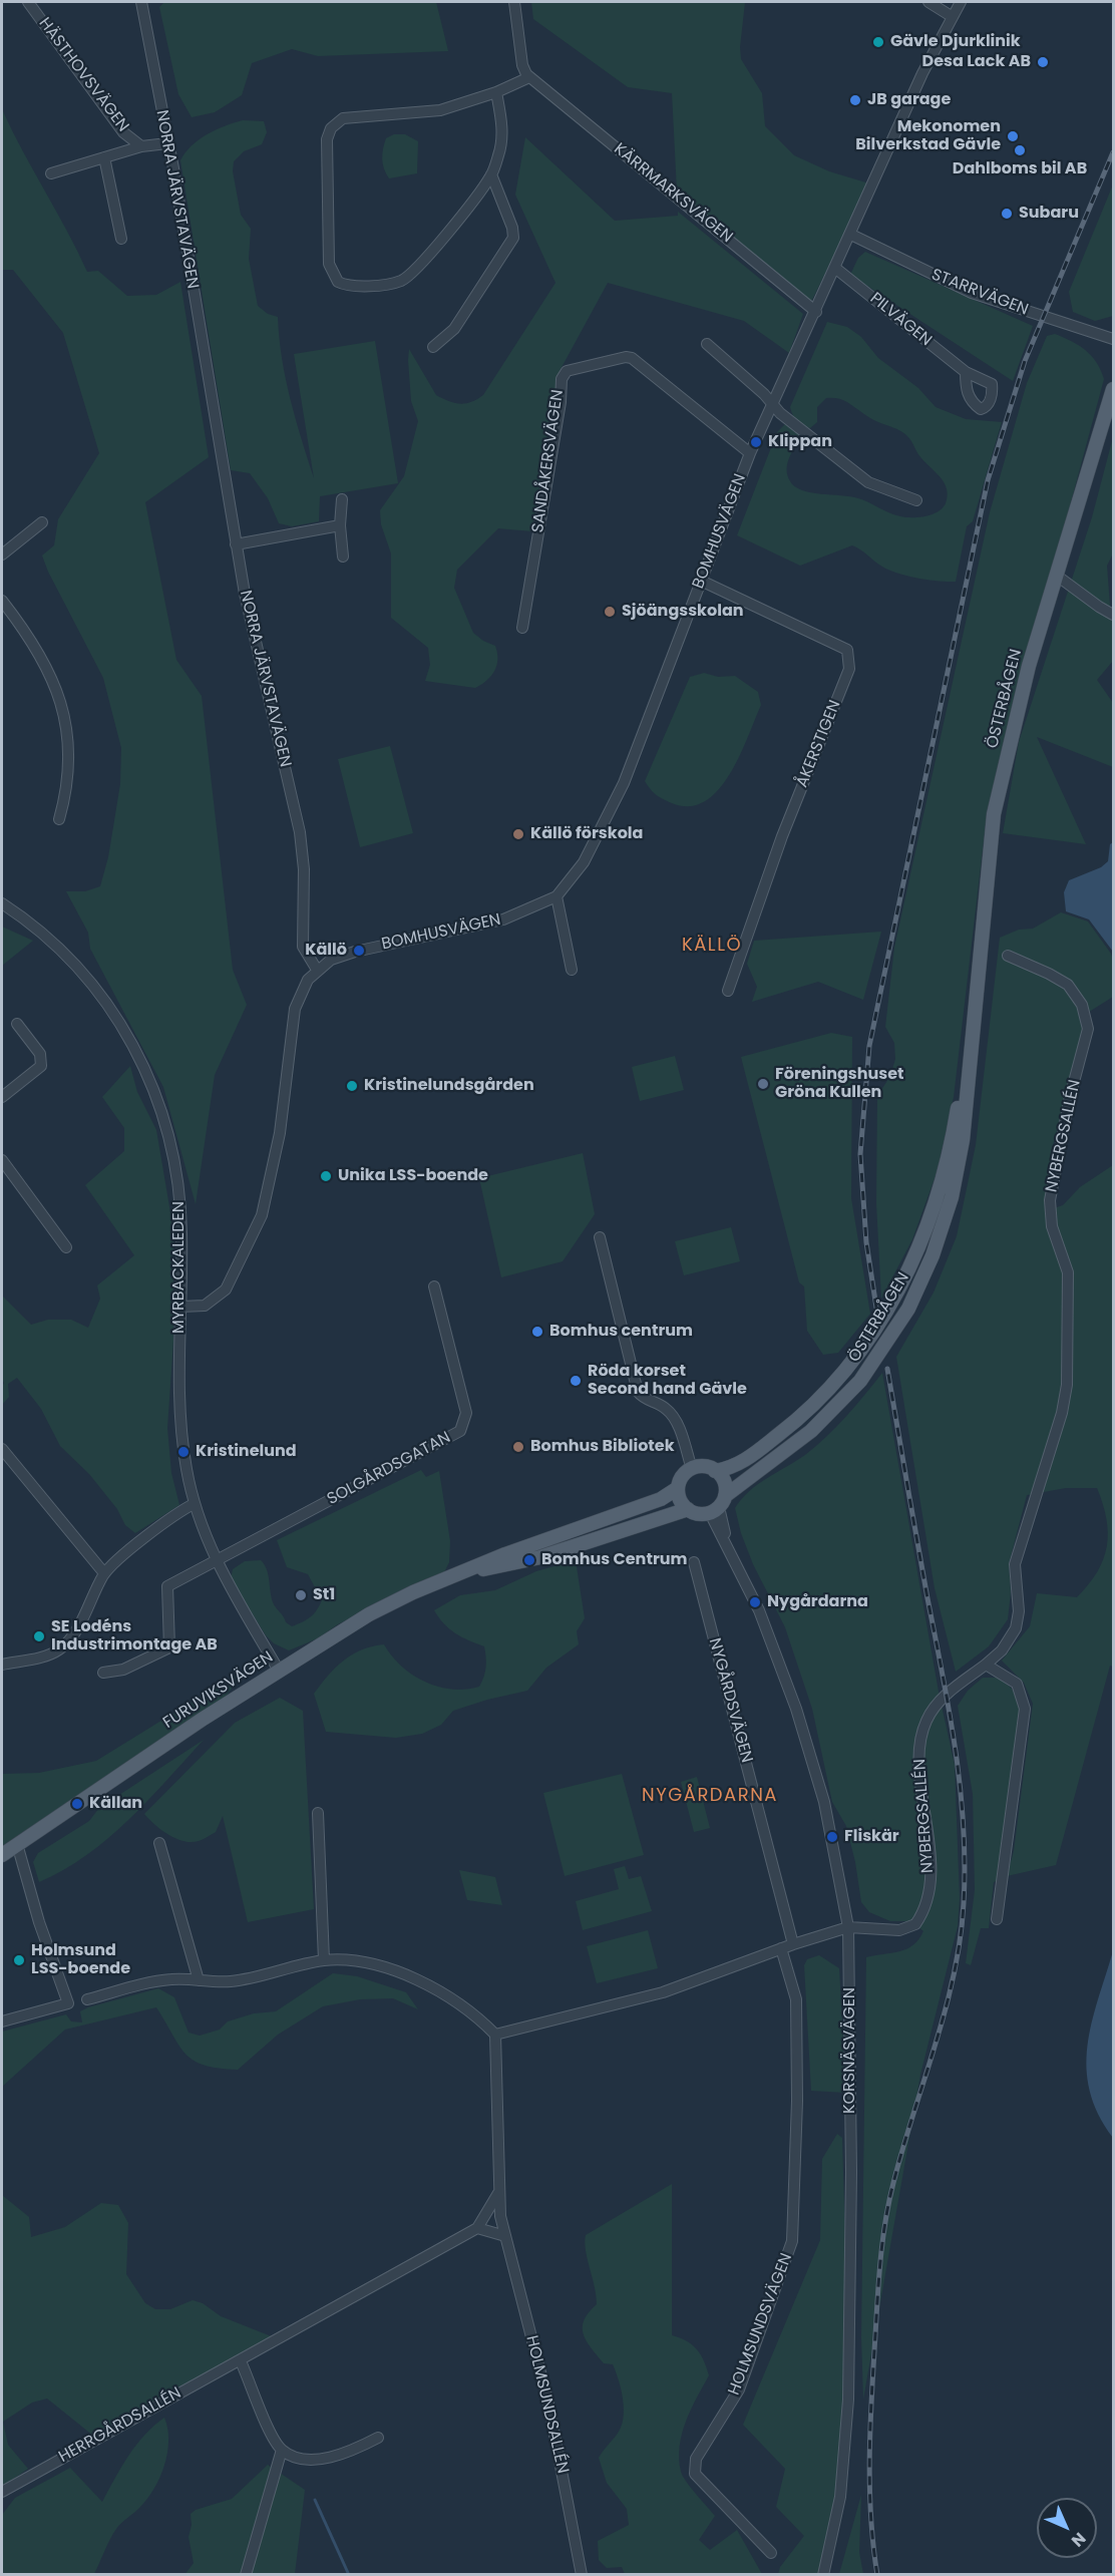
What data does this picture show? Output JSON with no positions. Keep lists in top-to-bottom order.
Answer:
{
  "streets": {
    "main road": ["ÖSTERBÅGEN", "FURUVIKSVÄGEN"],
    "street": [
      "HÄSTHOVSVÄGEN",
      "KÄRRMARKSVÄGEN",
      "NORRA JÄRVSTAVÄGEN",
      "STARRVÄGEN",
      "PILVÄGEN",
      "SANDÅKERSVÄGEN",
      "BOMHUSVÄGEN",
      "ÅKERSTIGEN",
      "NYBERGSALLÉN",
      "MYRBACKALEDEN",
      "SOLGÅRDSGATAN",
      "NYGÅRDSVÄGEN",
      "KORSNÄSVÄGEN",
      "HOLMSUNDSVÄGEN",
      "HOLMSUNDSALLÉN",
      "HERRGÅRDSALLÉN"
    ]
  },
  "crossings": [
    ["HÄSTHOVSVÄGEN", "NORRA JÄRVSTAVÄGEN"],
    ["KÄRRMARKSVÄGEN", "BOMHUSVÄGEN"],
    ["NORRA JÄRVSTAVÄGEN", "BOMHUSVÄGEN"],
    ["STARRVÄGEN", "BOMHUSVÄGEN"],
    ["PILVÄGEN", "BOMHUSVÄGEN"],
    ["SANDÅKERSVÄGEN", "BOMHUSVÄGEN"],
    ["BOMHUSVÄGEN", "ÅKERSTIGEN"],
    ["ÖSTERBÅGEN", "FURUVIKSVÄGEN"],
    ["ÖSTERBÅGEN", "KORSNÄSVÄGEN"],
    ["NYBERGSALLÉN", "KORSNÄSVÄGEN"],
    ["MYRBACKALEDEN", "SOLGÅRDSGATAN"],
    ["MYRBACKALEDEN", "FURUVIKSVÄGEN"],
    ["FURUVIKSVÄGEN", "KORSNÄSVÄGEN"]
  ],
  "districts": ["KÄLLÖ", "NYGÅRDARNA"],
  "places": [
    "Gävle Djurklinik",
    "Desa Lack AB",
    "JB garage",
    "Mekonomen Bilverkstad Gävle",
    "Dahlboms bil AB",
    "Subaru",
    "Klippan",
    "Sjöängsskolan",
    "Källö förskola",
    "Källö",
    "Föreningshuset Gröna Kullen",
    "Kristinelundsgården",
    "Unika LSS-boende",
    "Bomhus centrum",
    "Röda korset Second hand Gävle",
    "Bomhus Bibliotek",
    "Kristinelund",
    "Bomhus Centrum",
    "St1",
    "Nygårdarna",
    "SE Lodéns Industrimontage AB",
    "Källan",
    "Fliskär",
    "Holmsund LSS-boende"
  ],
  "north": "bottom right"
}
